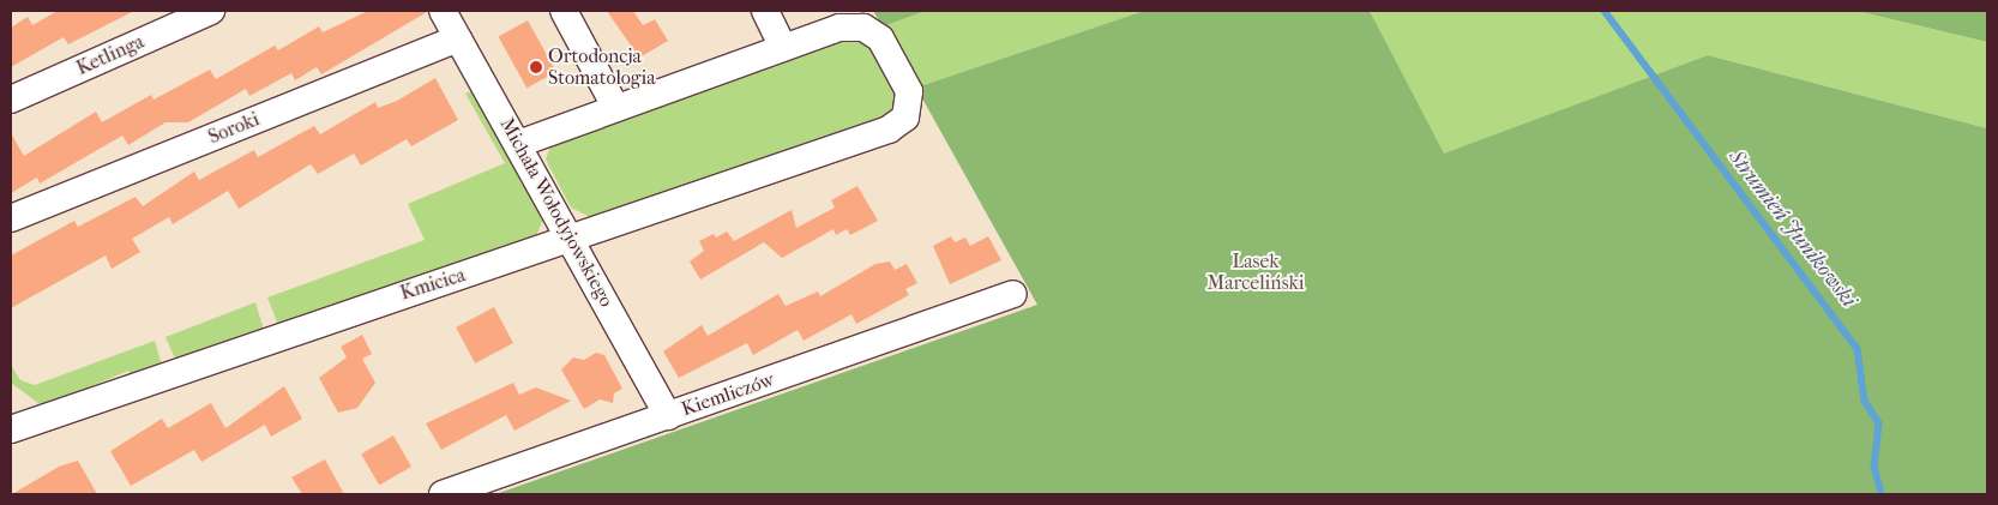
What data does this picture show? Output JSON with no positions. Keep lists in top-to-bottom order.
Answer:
{
  "streets": {
    "street": [
      "Ketlinga",
      "Soroki",
      "Michała Wołodyjowskiego",
      "Kmicica",
      "Kiemliczów"
    ]
  },
  "crossings": [
    ["Soroki", "Michała Wołodyjowskiego"],
    ["Michała Wołodyjowskiego", "Kmicica"],
    ["Michała Wołodyjowskiego", "Kiemliczów"]
  ],
  "water": ["Strumień Junikowski"],
  "parks": ["Lasek Marceliński"],
  "places": ["Ortodoncja Stomatologia"]
}
